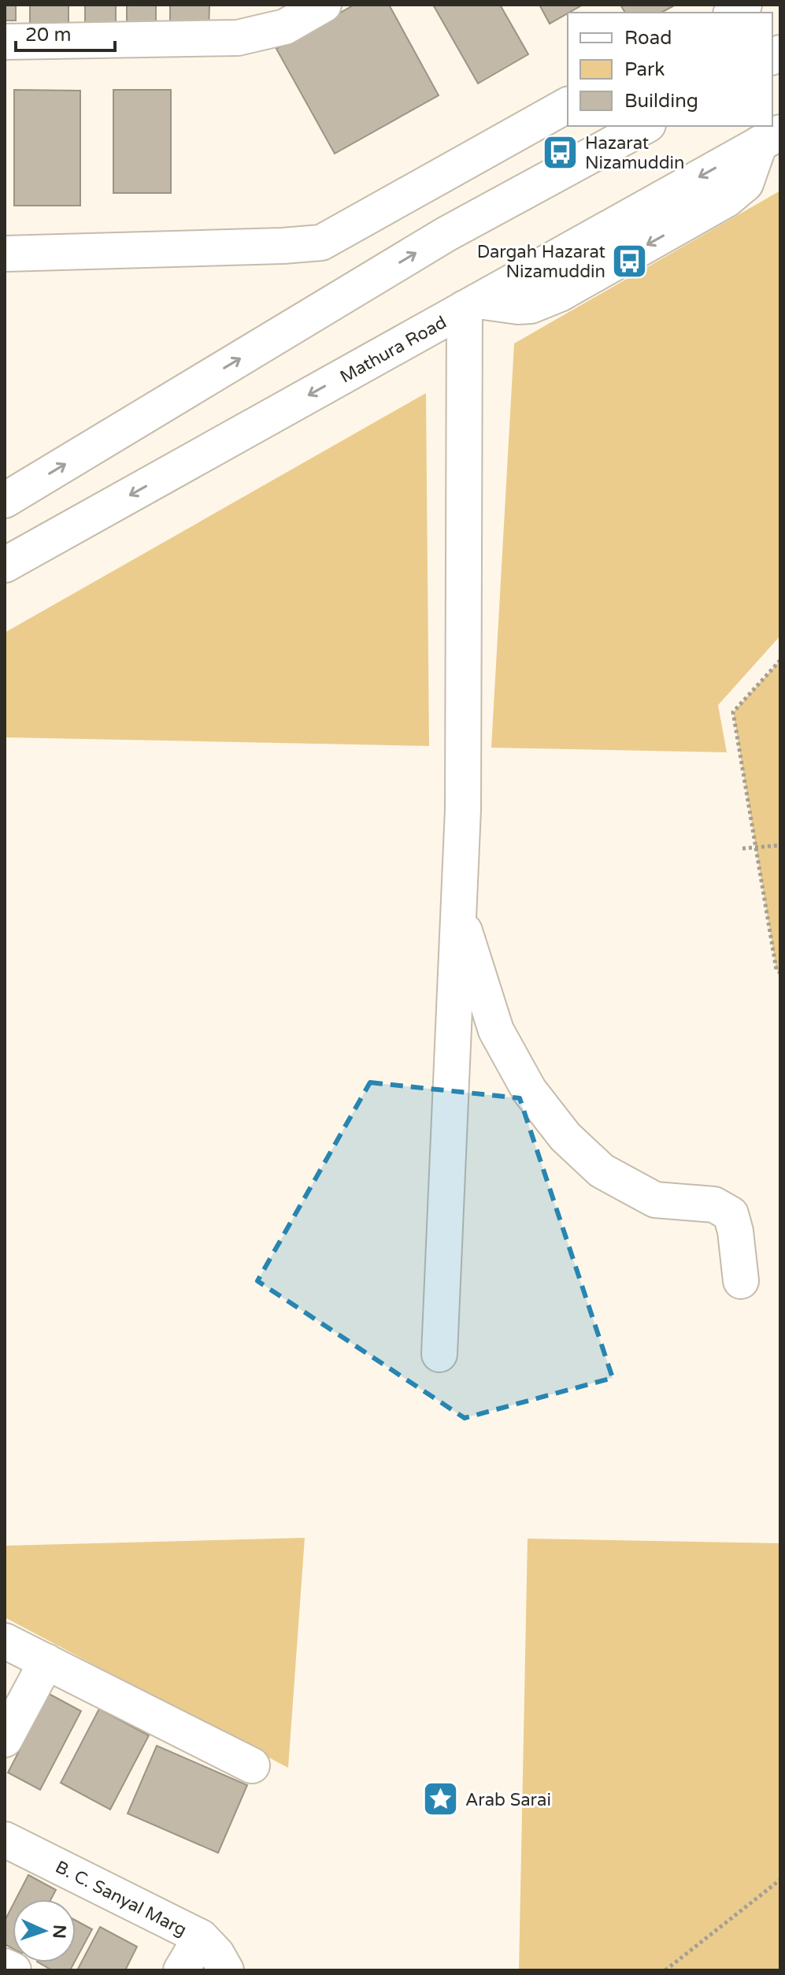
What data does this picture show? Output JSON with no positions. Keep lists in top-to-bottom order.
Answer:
{
  "streets": {
    "street": ["Mathura Road", "B. C. Sanyal Marg"]
  },
  "places": {
    "bus stop": ["Hazarat Nizamuddin", "Dargah Hazarat Nizamuddin"],
    "place": ["Arab Sarai"]
  },
  "legend": ["Road", "Park", "Building"],
  "scale_bar": "20 m",
  "north": "right"
}
